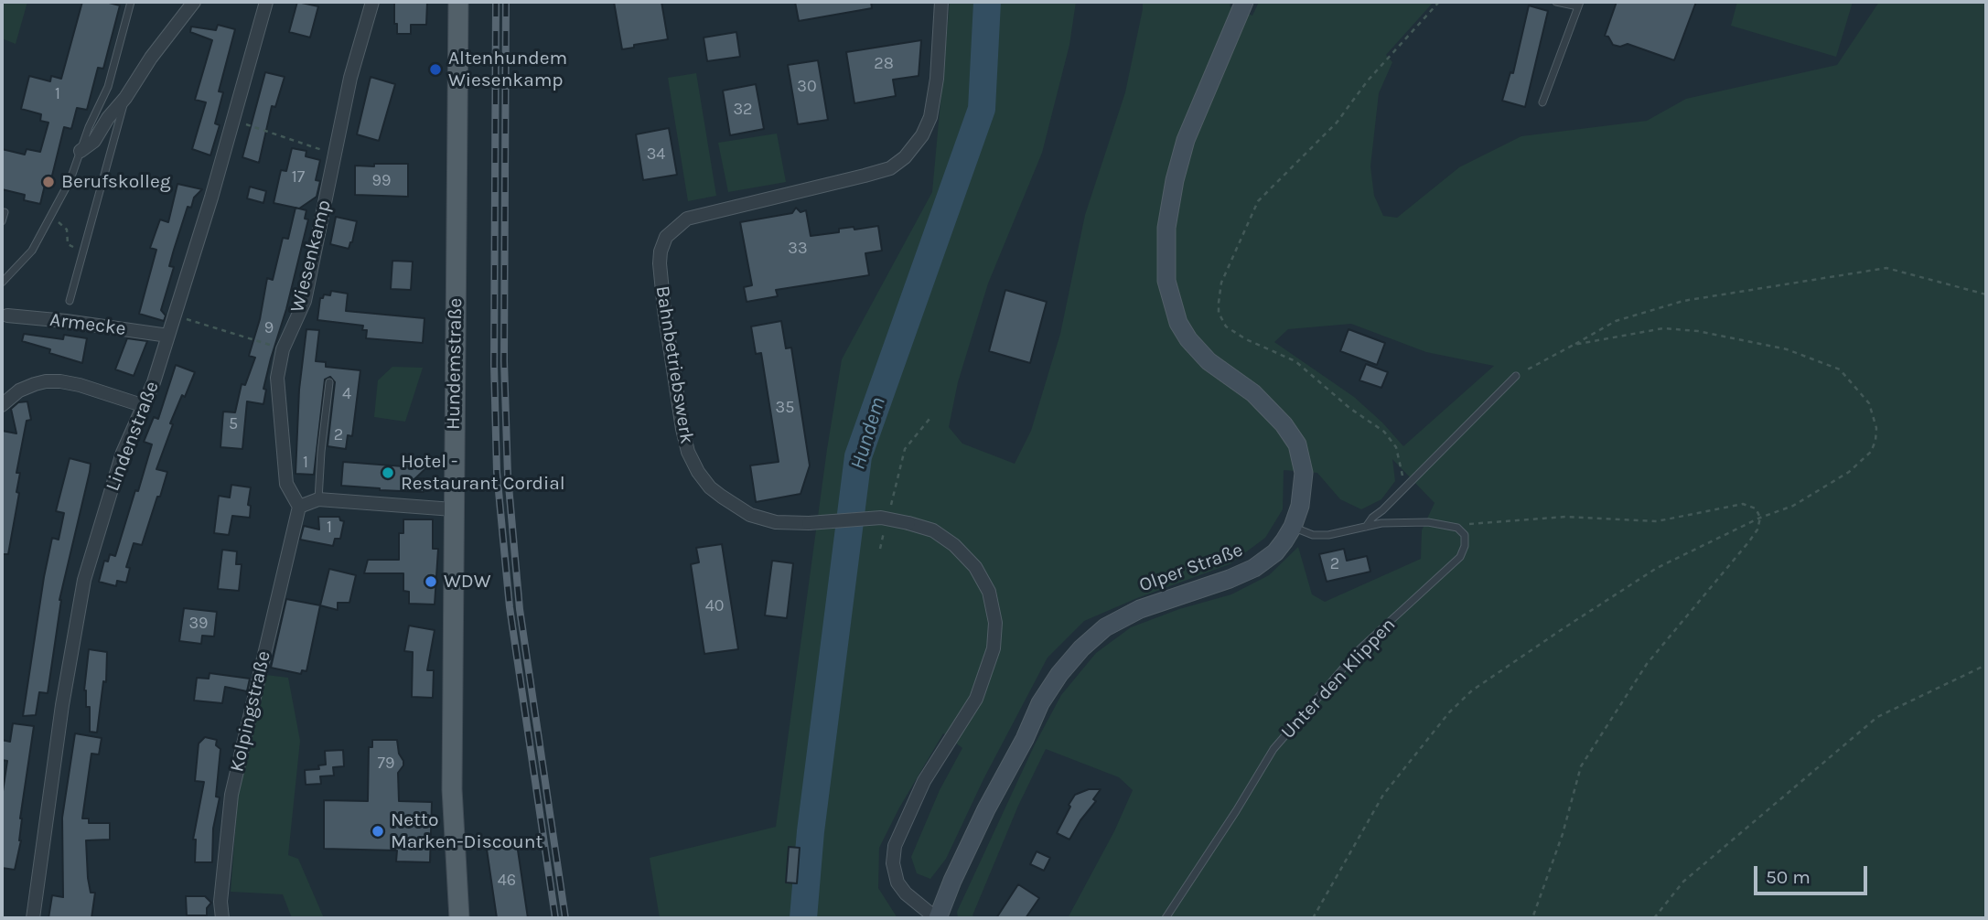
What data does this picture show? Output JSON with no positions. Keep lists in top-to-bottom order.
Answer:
{
  "streets": {
    "main road": ["Hundemstraße", "Olper Straße"],
    "street": [
      "Wiesenkamp",
      "Armecke",
      "Bahnbetriebswerk",
      "Lindenstraße",
      "Kolpingstraße"
    ],
    "lane": ["Unter den Klippen"]
  },
  "crossings": [
    ["Wiesenkamp", "Kolpingstraße"],
    ["Armecke", "Lindenstraße"],
    ["Bahnbetriebswerk", "Olper Straße"]
  ],
  "water": ["Hundem"],
  "places": [
    "Altenhundem Wiesenkamp",
    "Berufskolleg",
    "Hotel - Restaurant Cordial",
    "WDW",
    "Netto Marken-Discount"
  ],
  "house_numbers": [
    "28",
    "30",
    "1",
    "32",
    "34",
    "17",
    "99",
    "33",
    "9",
    "4",
    "35",
    "5",
    "2",
    "1",
    "1",
    "2",
    "40",
    "39",
    "79",
    "46"
  ],
  "scale_bar": "50 m"
}
